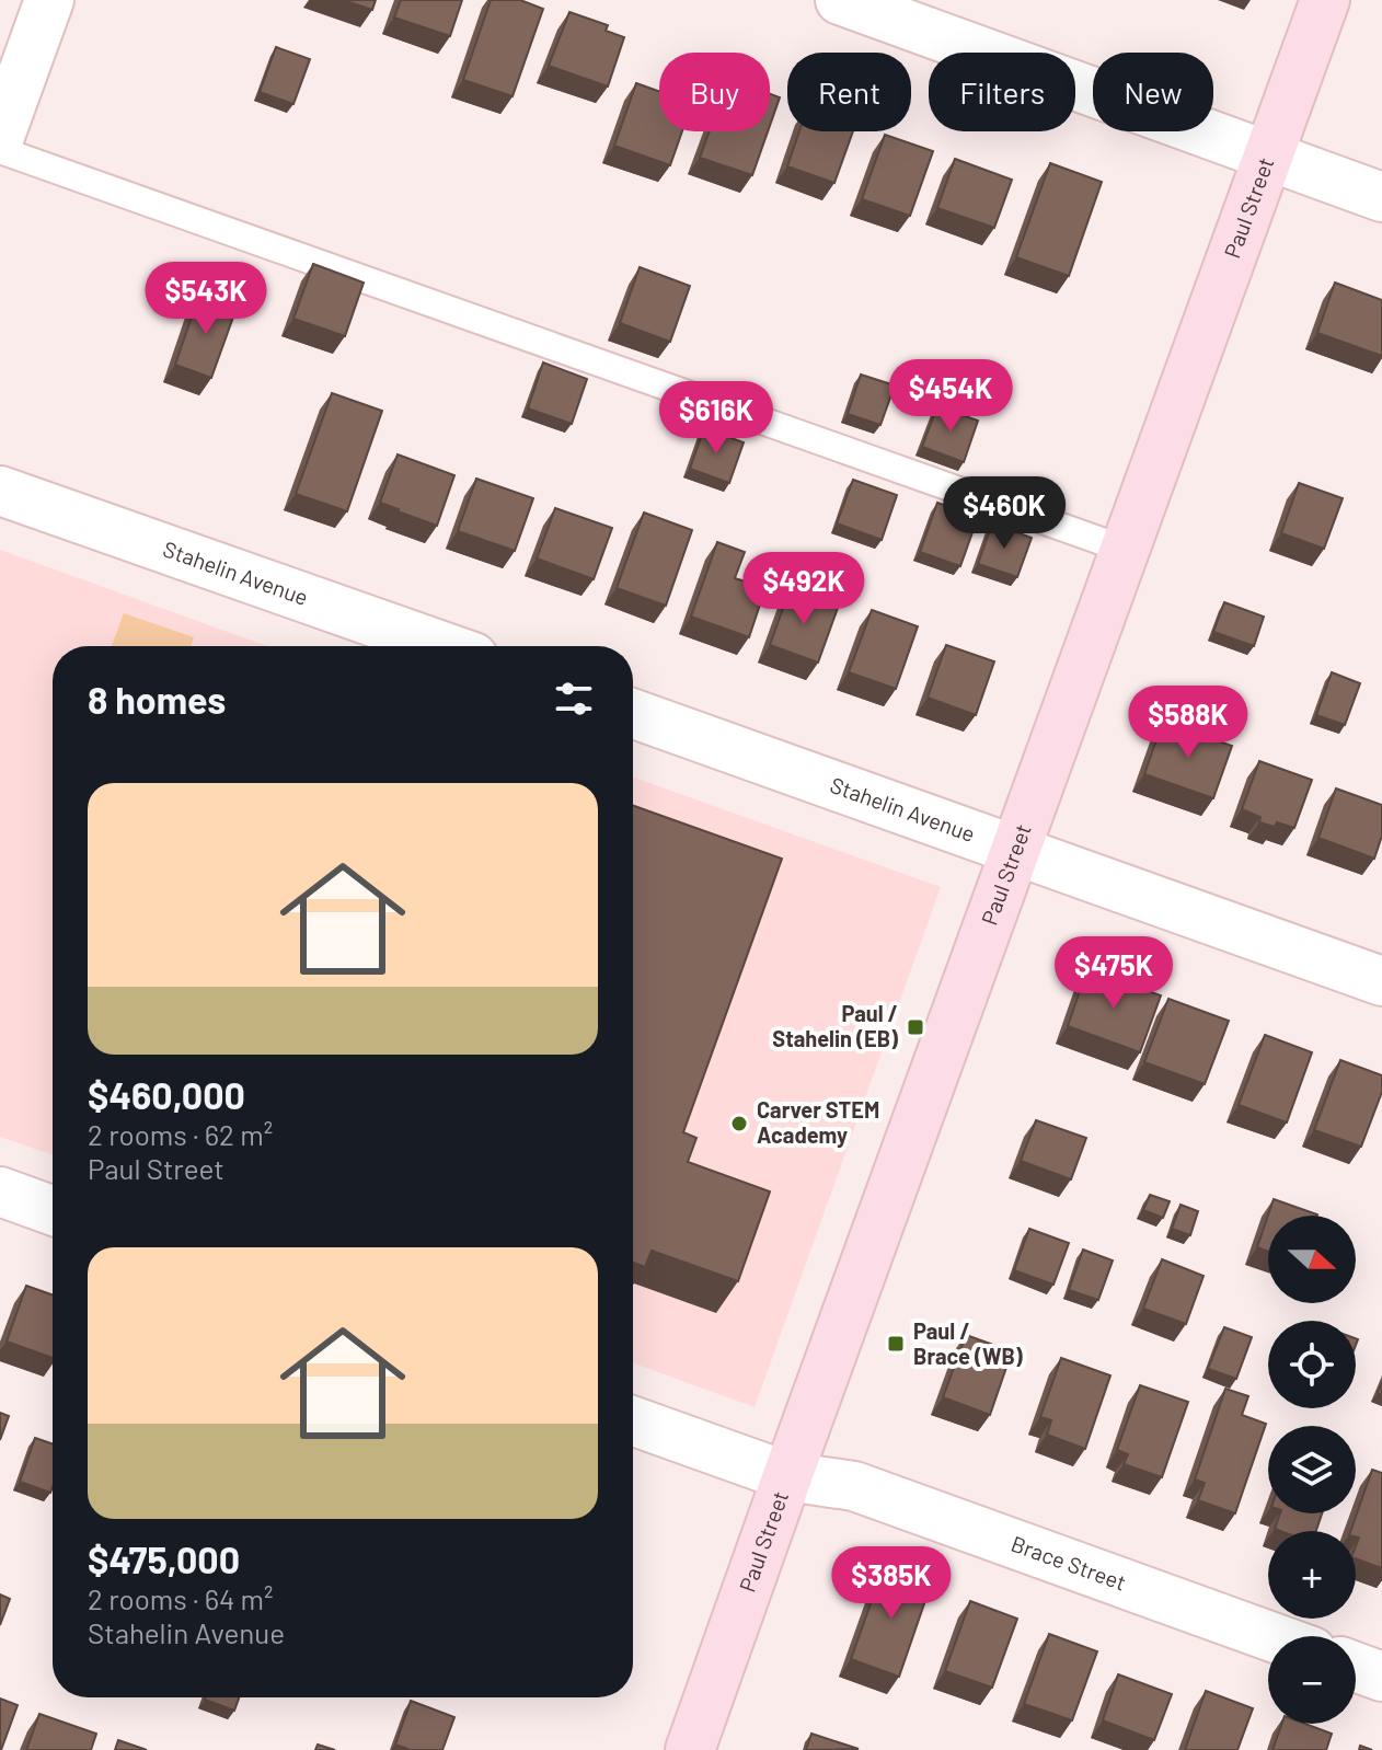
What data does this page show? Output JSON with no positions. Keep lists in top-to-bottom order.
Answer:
{
  "streets": {
    "street": ["Paul Street", "Stahelin Avenue", "Brace Street"]
  },
  "crossings": [
    ["Paul Street", "Stahelin Avenue"],
    ["Paul Street", "Brace Street"]
  ],
  "places": {
    "transit": ["Paul / Stahelin (EB)", "Paul / Brace (WB)"],
    "other": ["Carver STEM Academy"]
  },
  "north": "right",
  "page": {
    "chip": [
      "Buy",
      "Rent",
      "Filters",
      "New"
    ],
    "price": [
      "$543K",
      "$454K",
      "$616K",
      "$460K",
      "$492K",
      "$588K",
      "$475K",
      "$385K"
    ],
    "heading": "8 homes",
    "list": [
      {
        "name": "$460,000",
        "note": "2 rooms · 62 m² · Paul Street"
      },
      {
        "name": "$475,000",
        "note": "2 rooms · 64 m² · Stahelin Avenue"
      }
    ],
    "map_buttons": ["+", "−"]
  }
}
